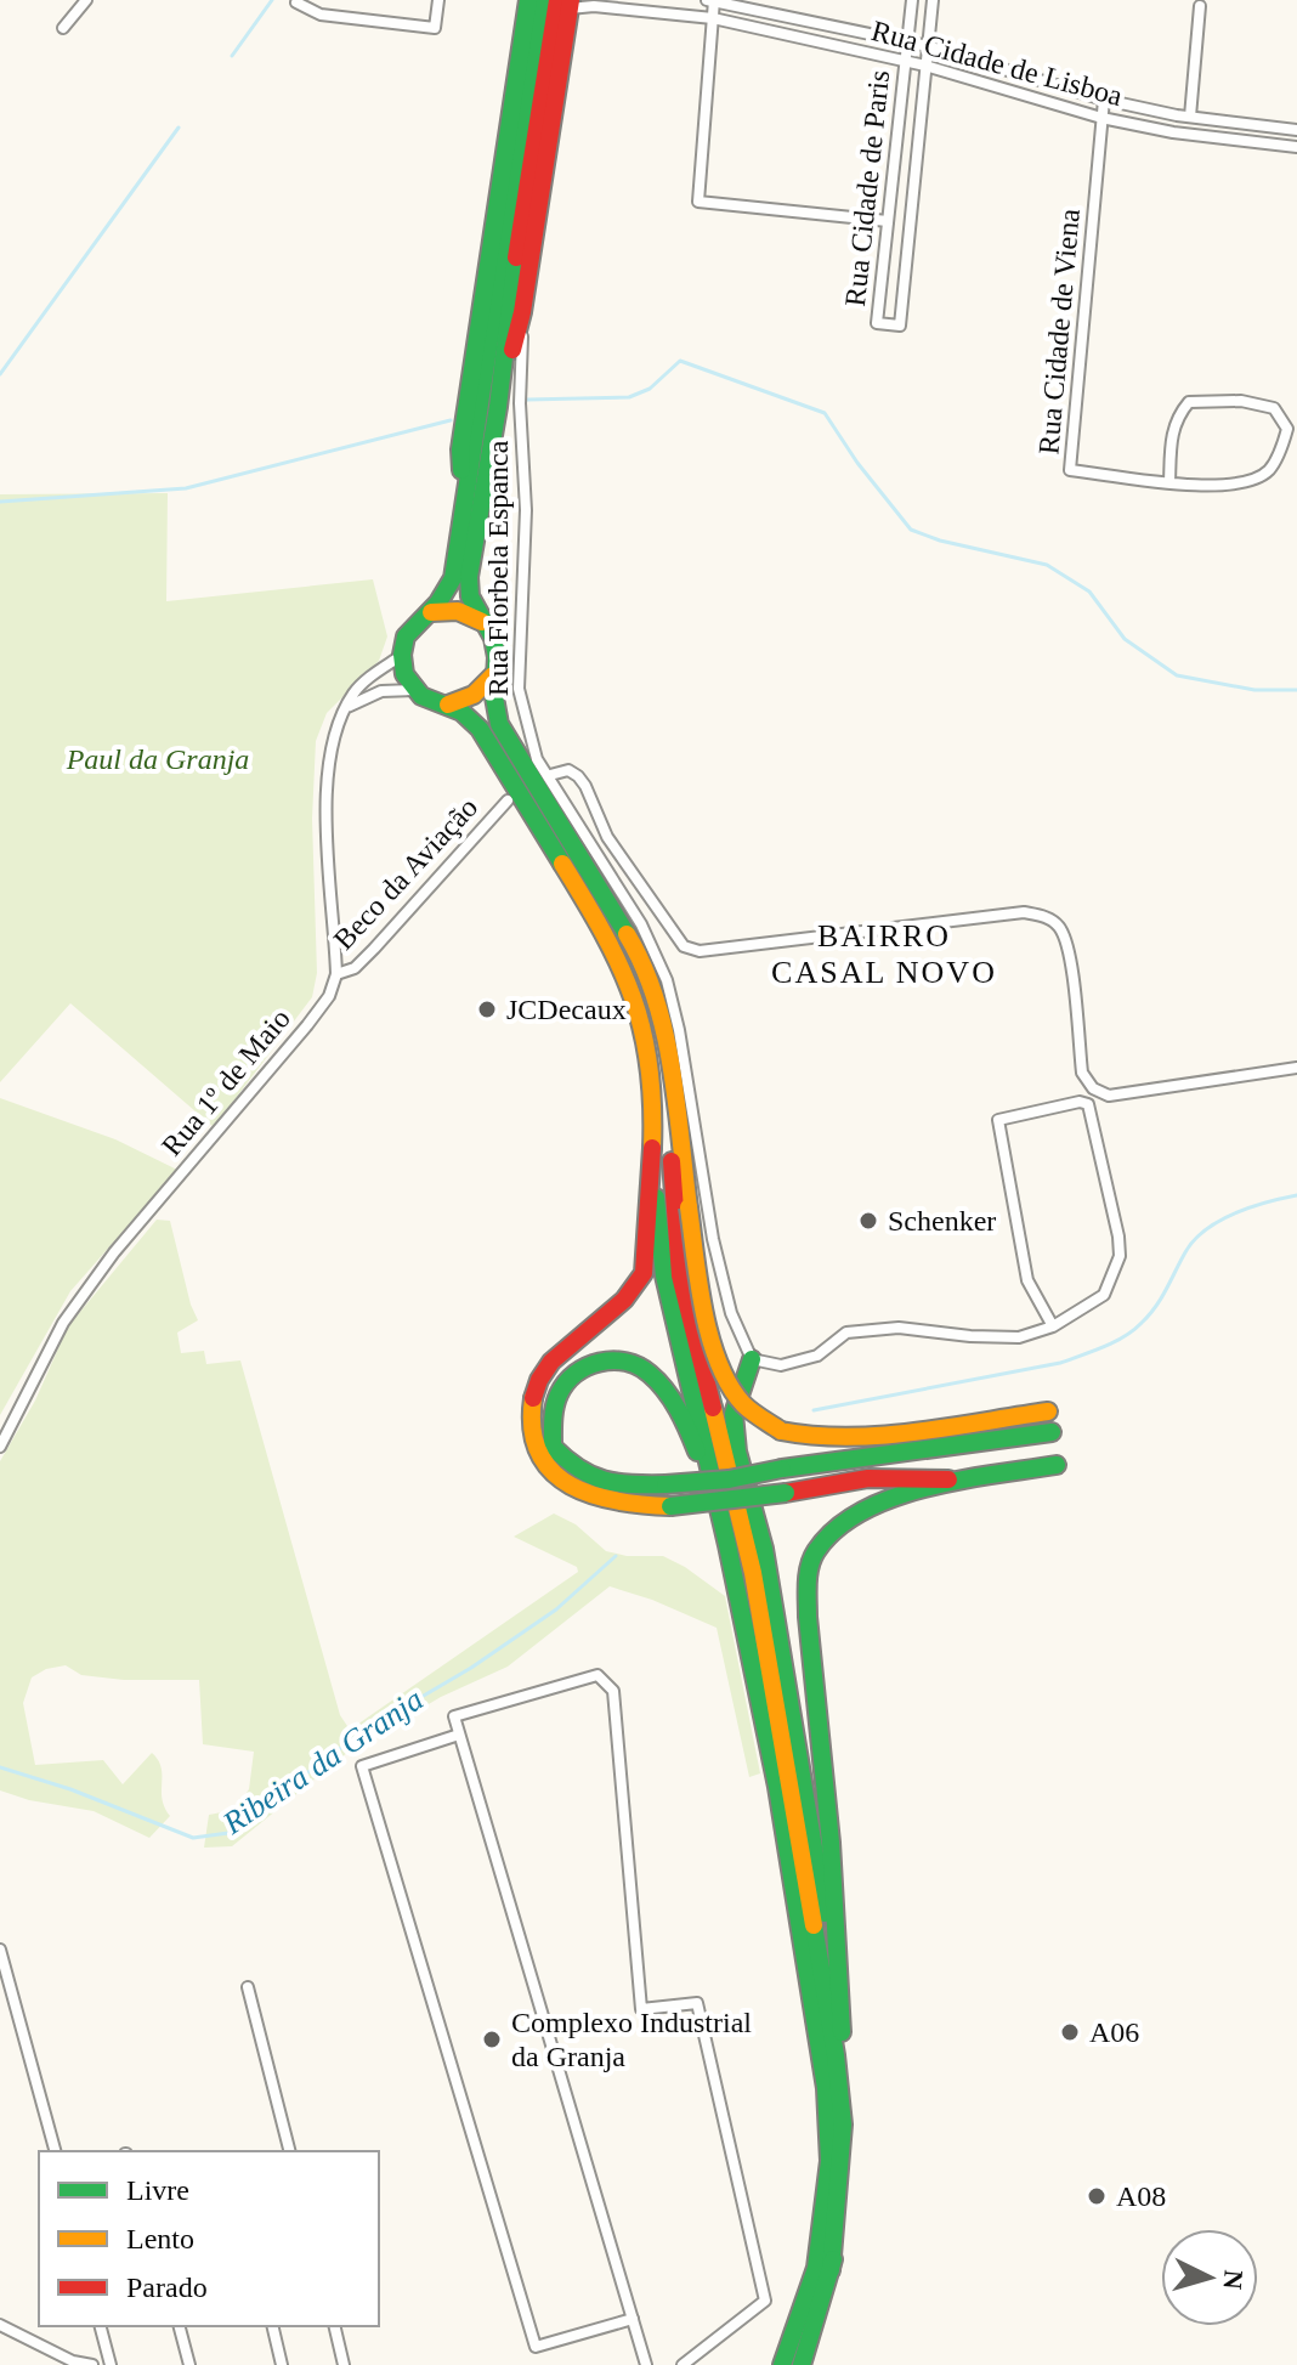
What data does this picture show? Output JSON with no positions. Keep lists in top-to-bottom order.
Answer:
{
  "streets": {
    "street": [
      "Rua Cidade de Lisboa",
      "Rua Cidade de Paris",
      "Rua Cidade de Viena",
      "Rua Florbela Espanca",
      "Beco da Aviação",
      "Rua 1º de Maio"
    ]
  },
  "crossings": [
    ["Rua Cidade de Lisboa", "Rua Cidade de Paris"],
    ["Rua Cidade de Lisboa", "Rua Cidade de Viena"],
    ["Beco da Aviação", "Rua 1º de Maio"]
  ],
  "districts": ["BAIRRO CASAL NOVO"],
  "water": ["Ribeira da Granja"],
  "parks": ["Paul da Granja"],
  "places": [
    "JCDecaux",
    "Schenker",
    "A06",
    "Complexo Industrial da Granja",
    "A08"
  ],
  "legend": ["Livre", "Lento", "Parado"],
  "north": "right"
}
